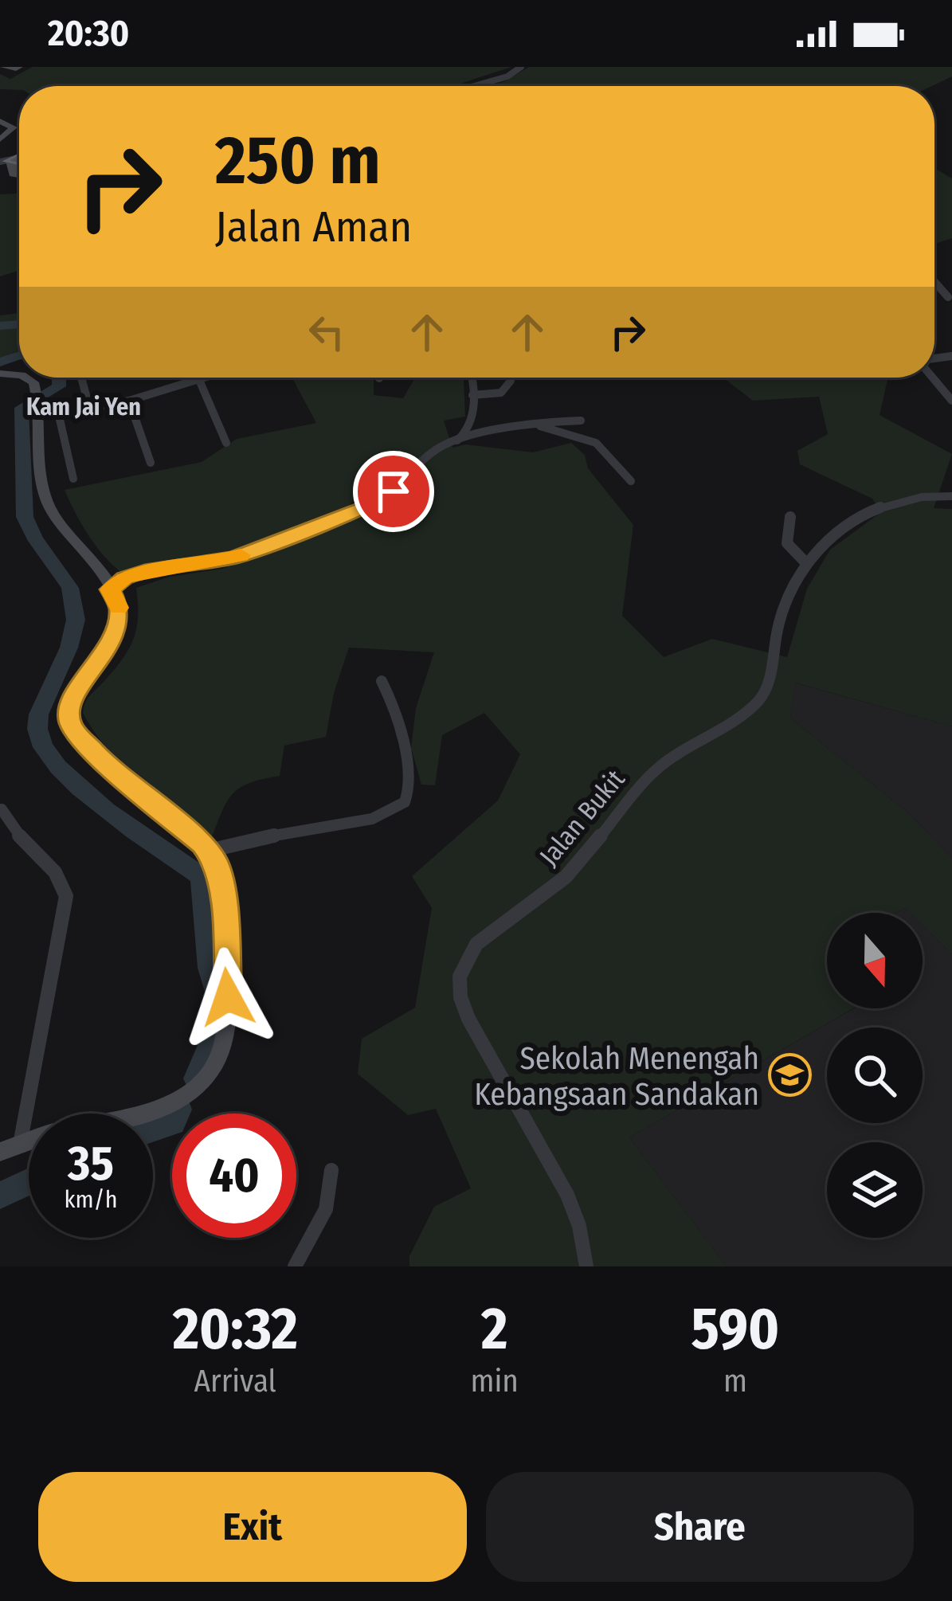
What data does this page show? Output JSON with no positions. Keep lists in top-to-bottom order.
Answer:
{
  "streets": {
    "street": ["Jalan Bukit"]
  },
  "districts": ["Kam Jai Yen"],
  "places": {
    "school or university": ["Sekolah Menengah Kebangsaan Sandakan"]
  },
  "north": "bottom",
  "page": {
    "status": "20:30",
    "turn": ["250 m", "Jalan Aman"],
    "speed": "35 km/h",
    "limit": "40",
    "eta": [
      "20:32",
      "Arrival",
      "2",
      "min",
      "590",
      "m"
    ],
    "buttons": ["Exit", "Share"]
  }
}
